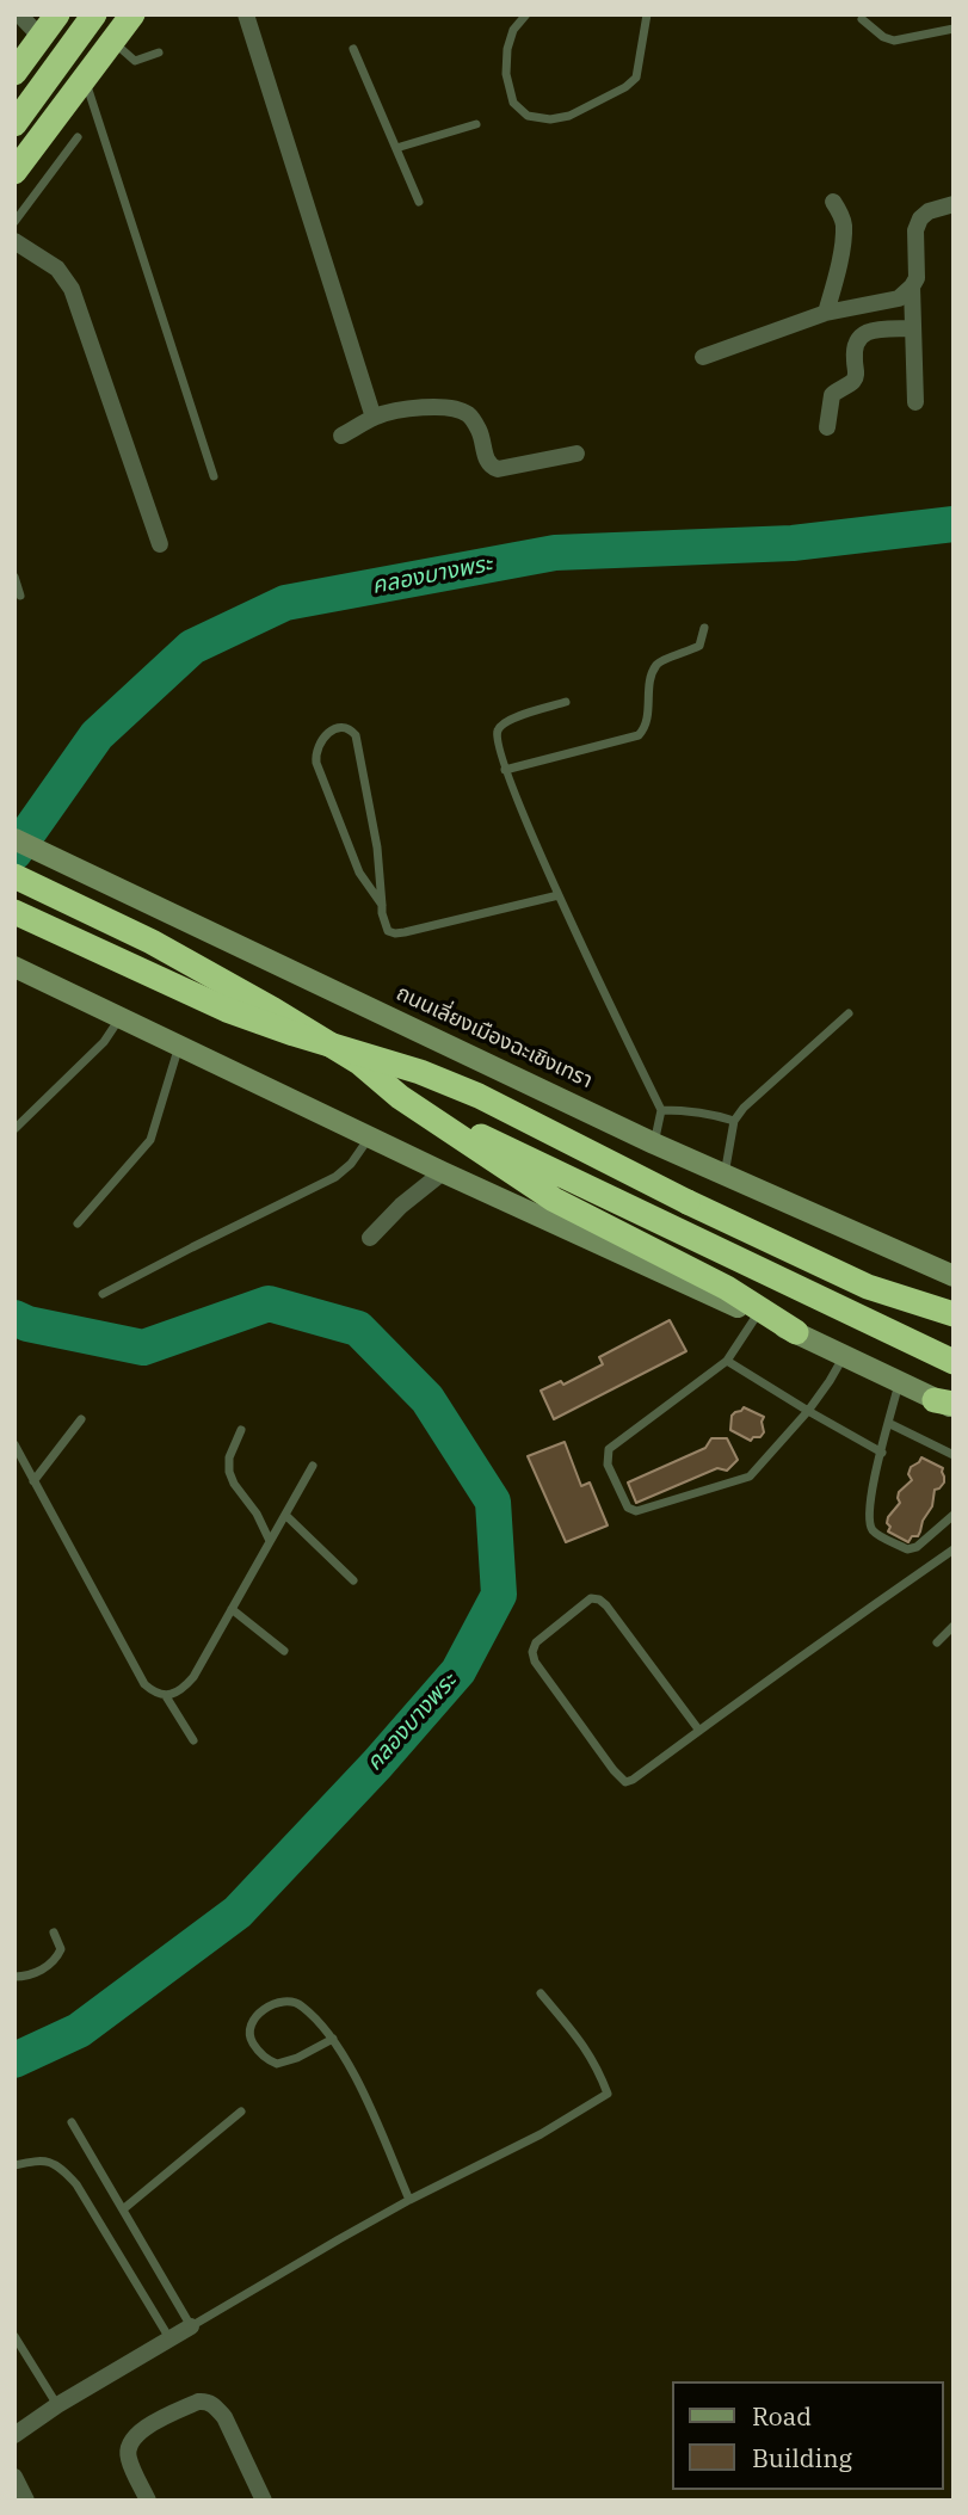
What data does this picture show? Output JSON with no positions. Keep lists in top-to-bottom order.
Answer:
{
  "streets": {
    "main road": ["ถนนเลี่ยงเมืองฉะเชิงเทรา"]
  },
  "water": ["คลองบางพระ"],
  "legend": ["Road", "Building"]
}
